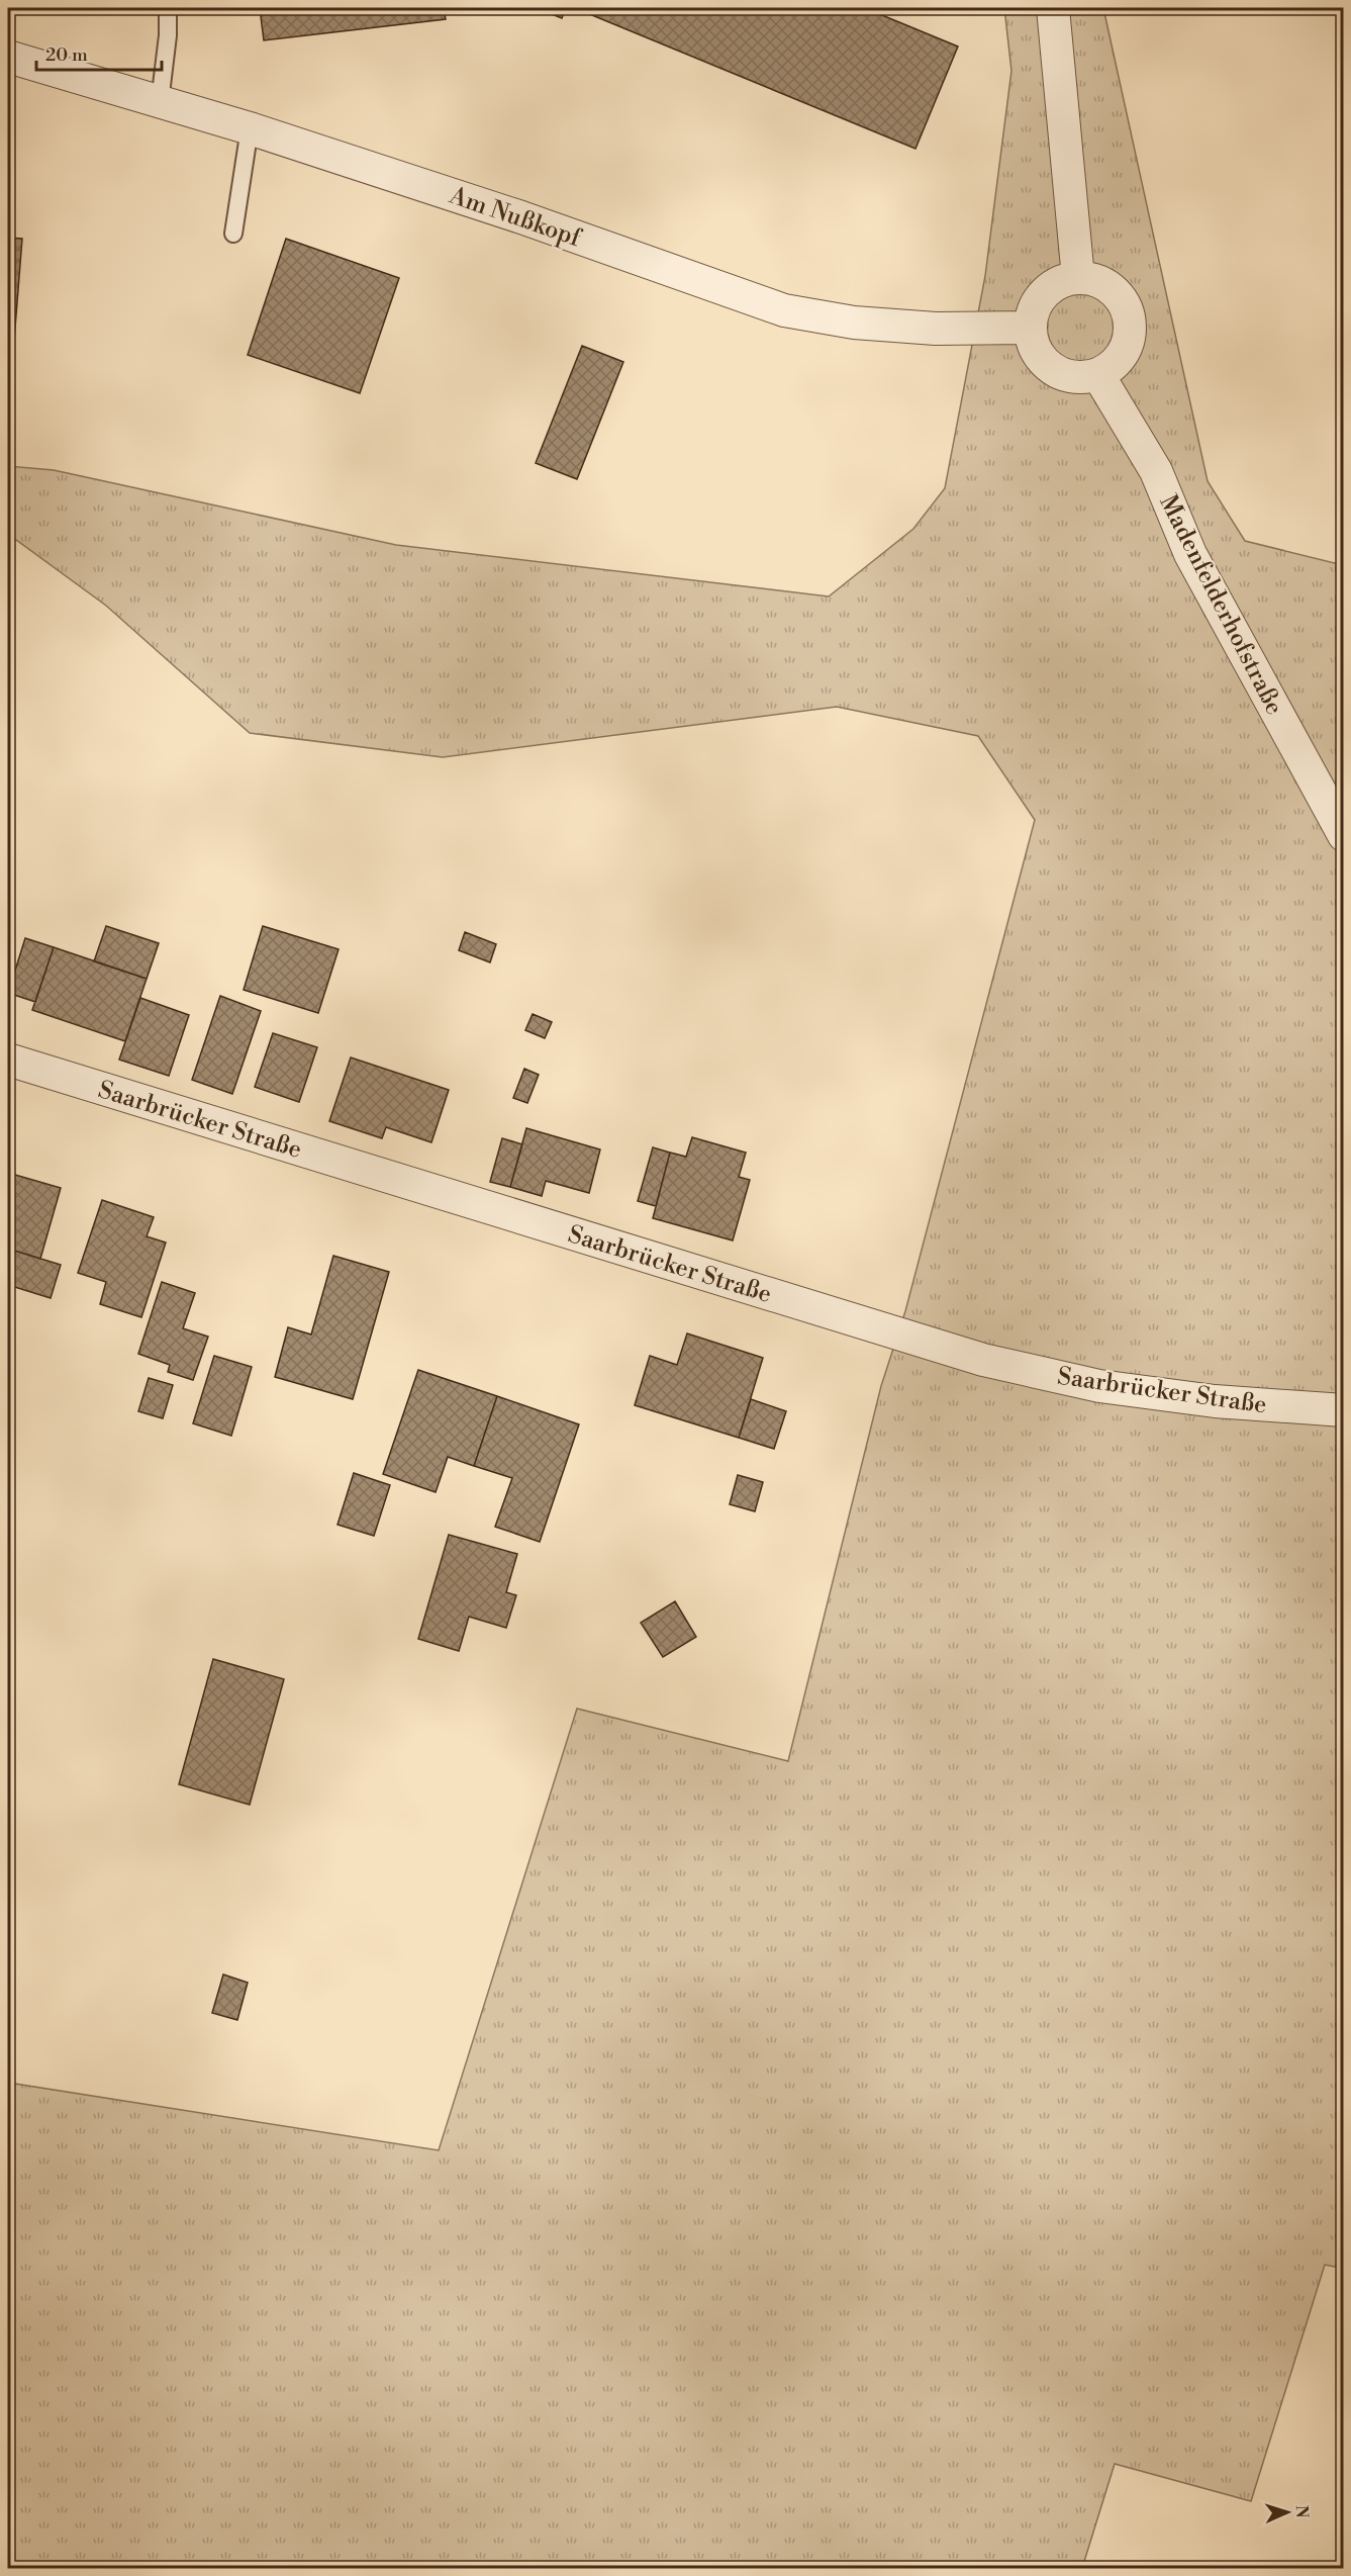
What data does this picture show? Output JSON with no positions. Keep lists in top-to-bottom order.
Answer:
{
  "streets": {
    "street": ["Am Nußkopf", "Madenfelderhofstraße", "Saarbrücker Straße"]
  },
  "crossings": [
    ["Am Nußkopf", "Madenfelderhofstraße"]
  ],
  "scale_bar": "20 m",
  "north": "right"
}
